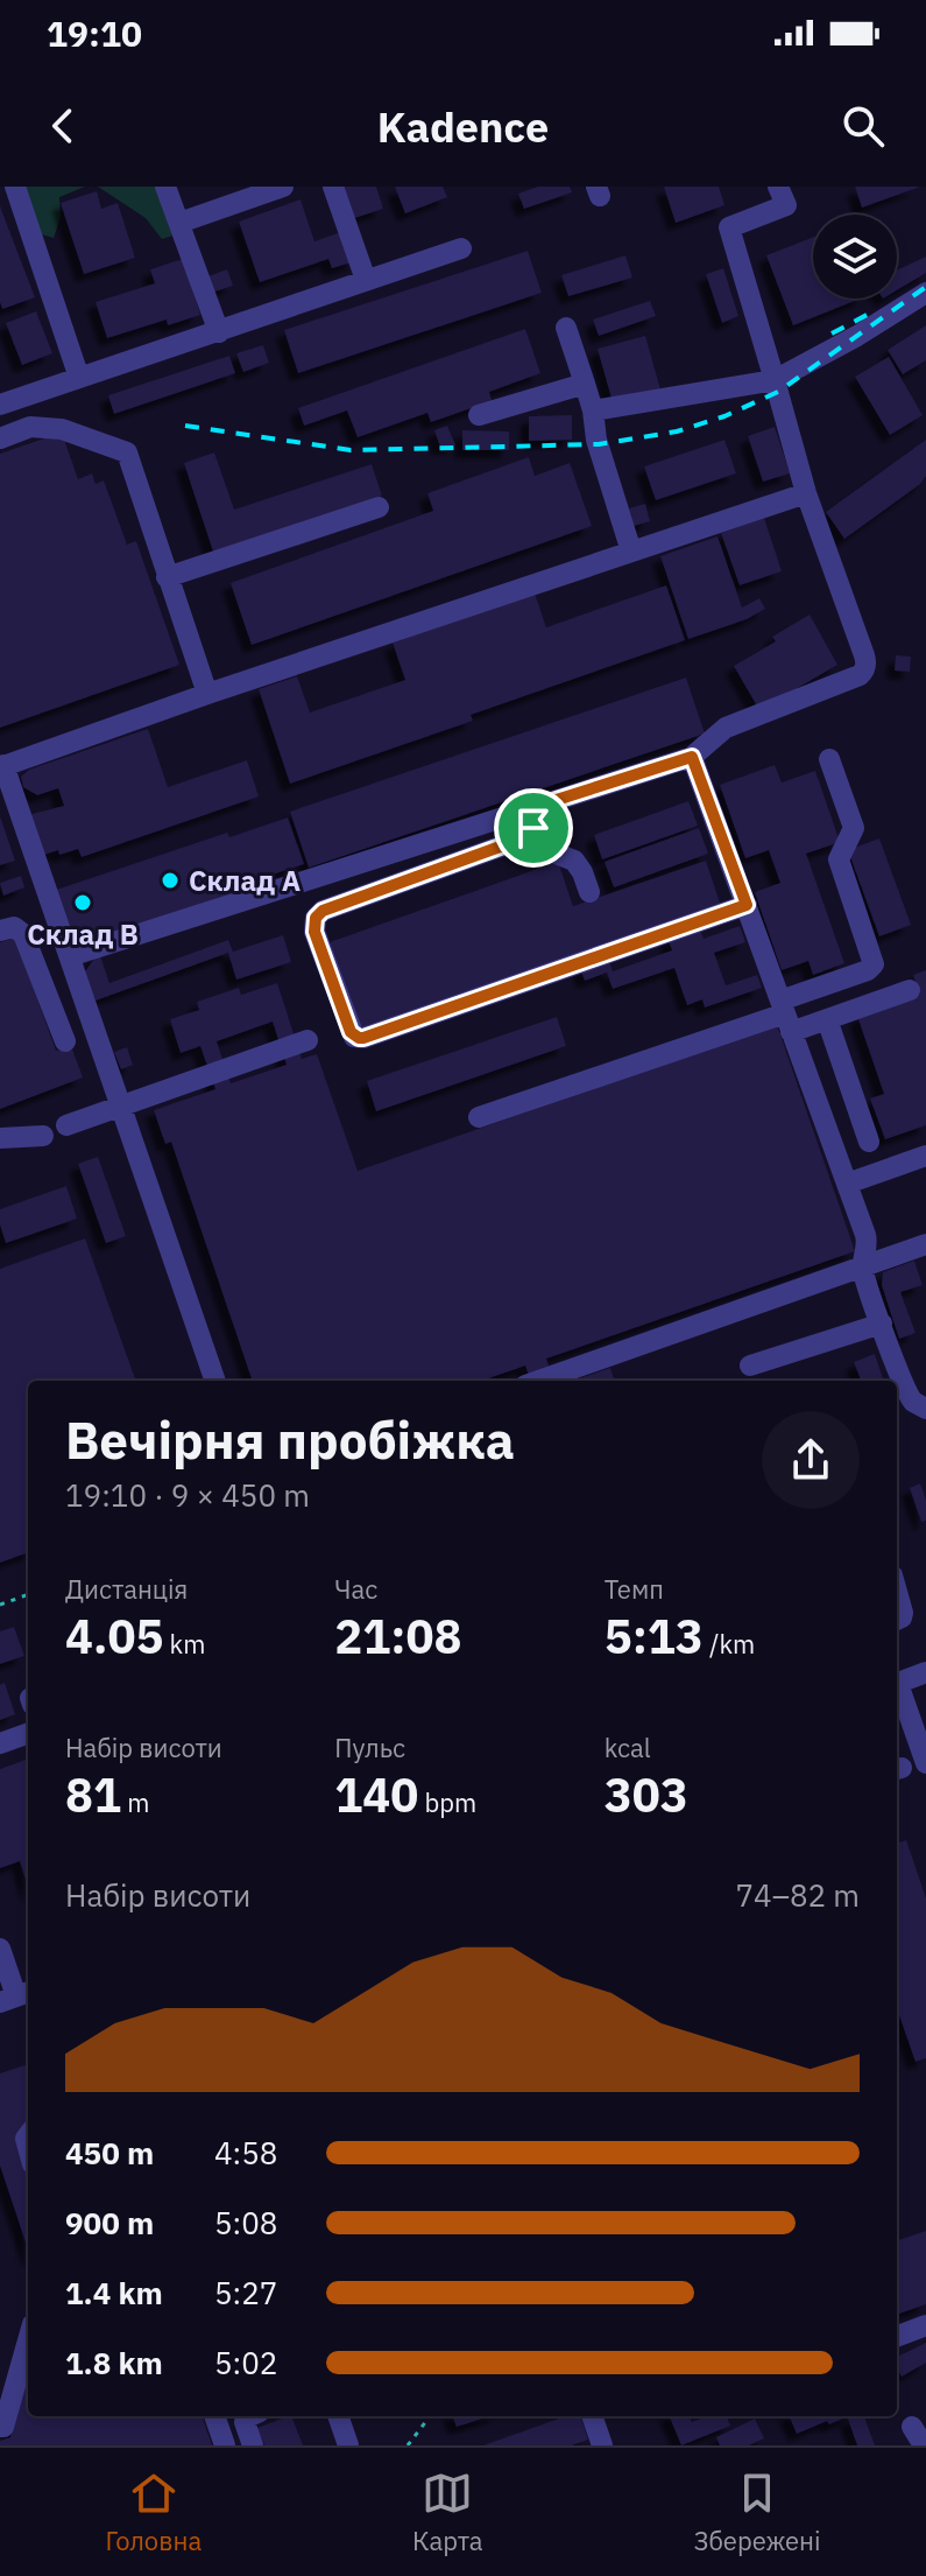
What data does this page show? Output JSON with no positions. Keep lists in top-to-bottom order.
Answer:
{
  "places": ["Склад A", "Склад B"],
  "page": {
    "status": "19:10",
    "header": "Kadence",
    "heading": ["Вечірня пробіжка", "19:10 · 9 × 450 m"],
    "stats": [
      ["Дистанція", "4.05 km"],
      ["Час", "21:08"],
      ["Темп", "5:13 /km"],
      ["Набір висоти", "81 m"],
      ["Пульс", "140 bpm"],
      ["kcal", "303"]
    ],
    "chart": ["Набір висоти", "74–82 m"],
    "list": [
      {
        "name": "450 m",
        "note": "4:58"
      },
      {
        "name": "900 m",
        "note": "5:08"
      },
      {
        "name": "1.4 km",
        "note": "5:27"
      },
      {
        "name": "1.8 km",
        "note": "5:02"
      }
    ],
    "tabs": ["Головна", "Карта", "Збережені"]
  }
}
